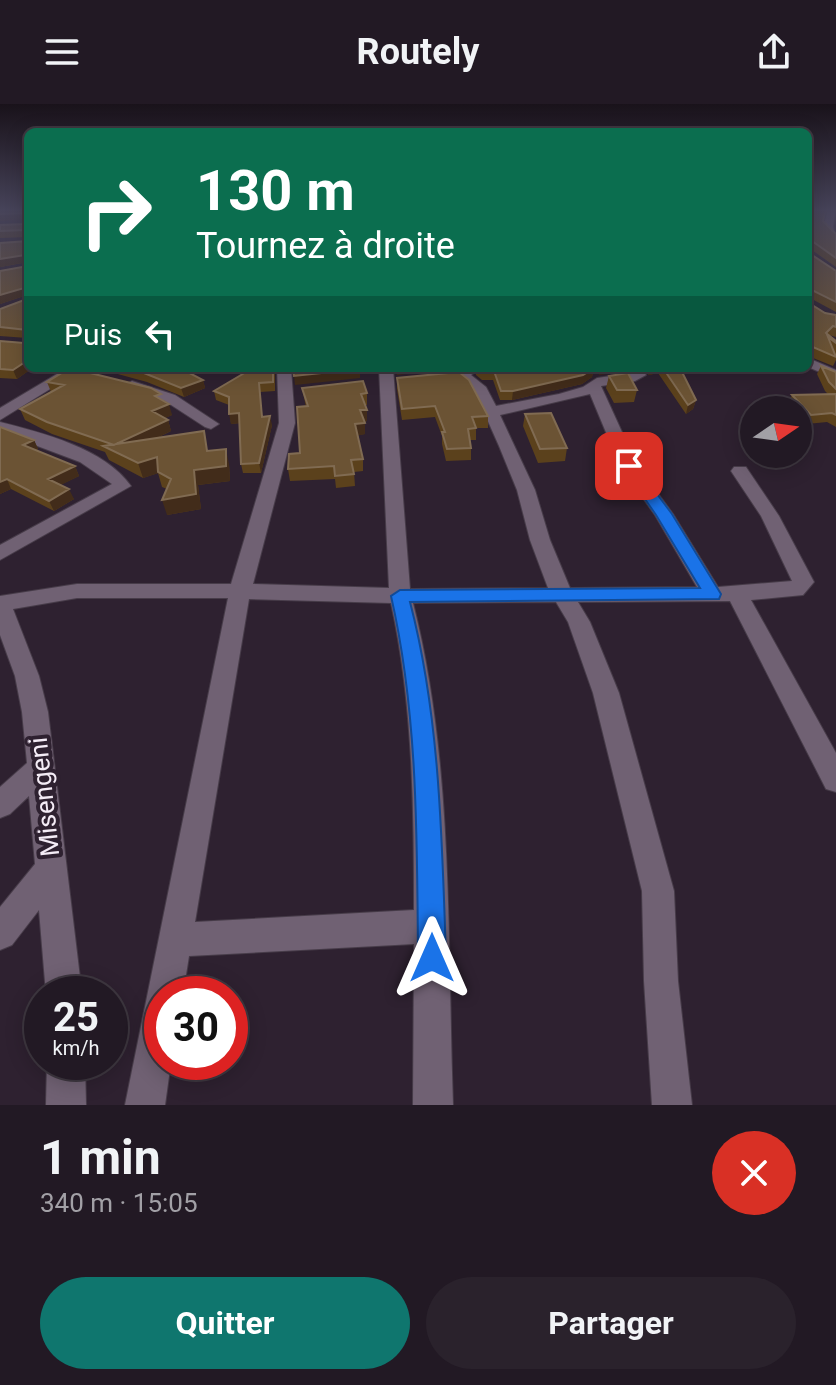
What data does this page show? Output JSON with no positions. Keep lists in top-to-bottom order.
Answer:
{
  "streets": {
    "street": ["Misengeni"]
  },
  "north": "right",
  "page": {
    "header": "Routely",
    "turn": ["130 m", "Tournez à droite"],
    "then": "Puis",
    "speed": "25 km/h",
    "limit": "30",
    "heading": ["1 min", "340 m · 15:05"],
    "buttons": ["Quitter", "Partager"]
  }
}
